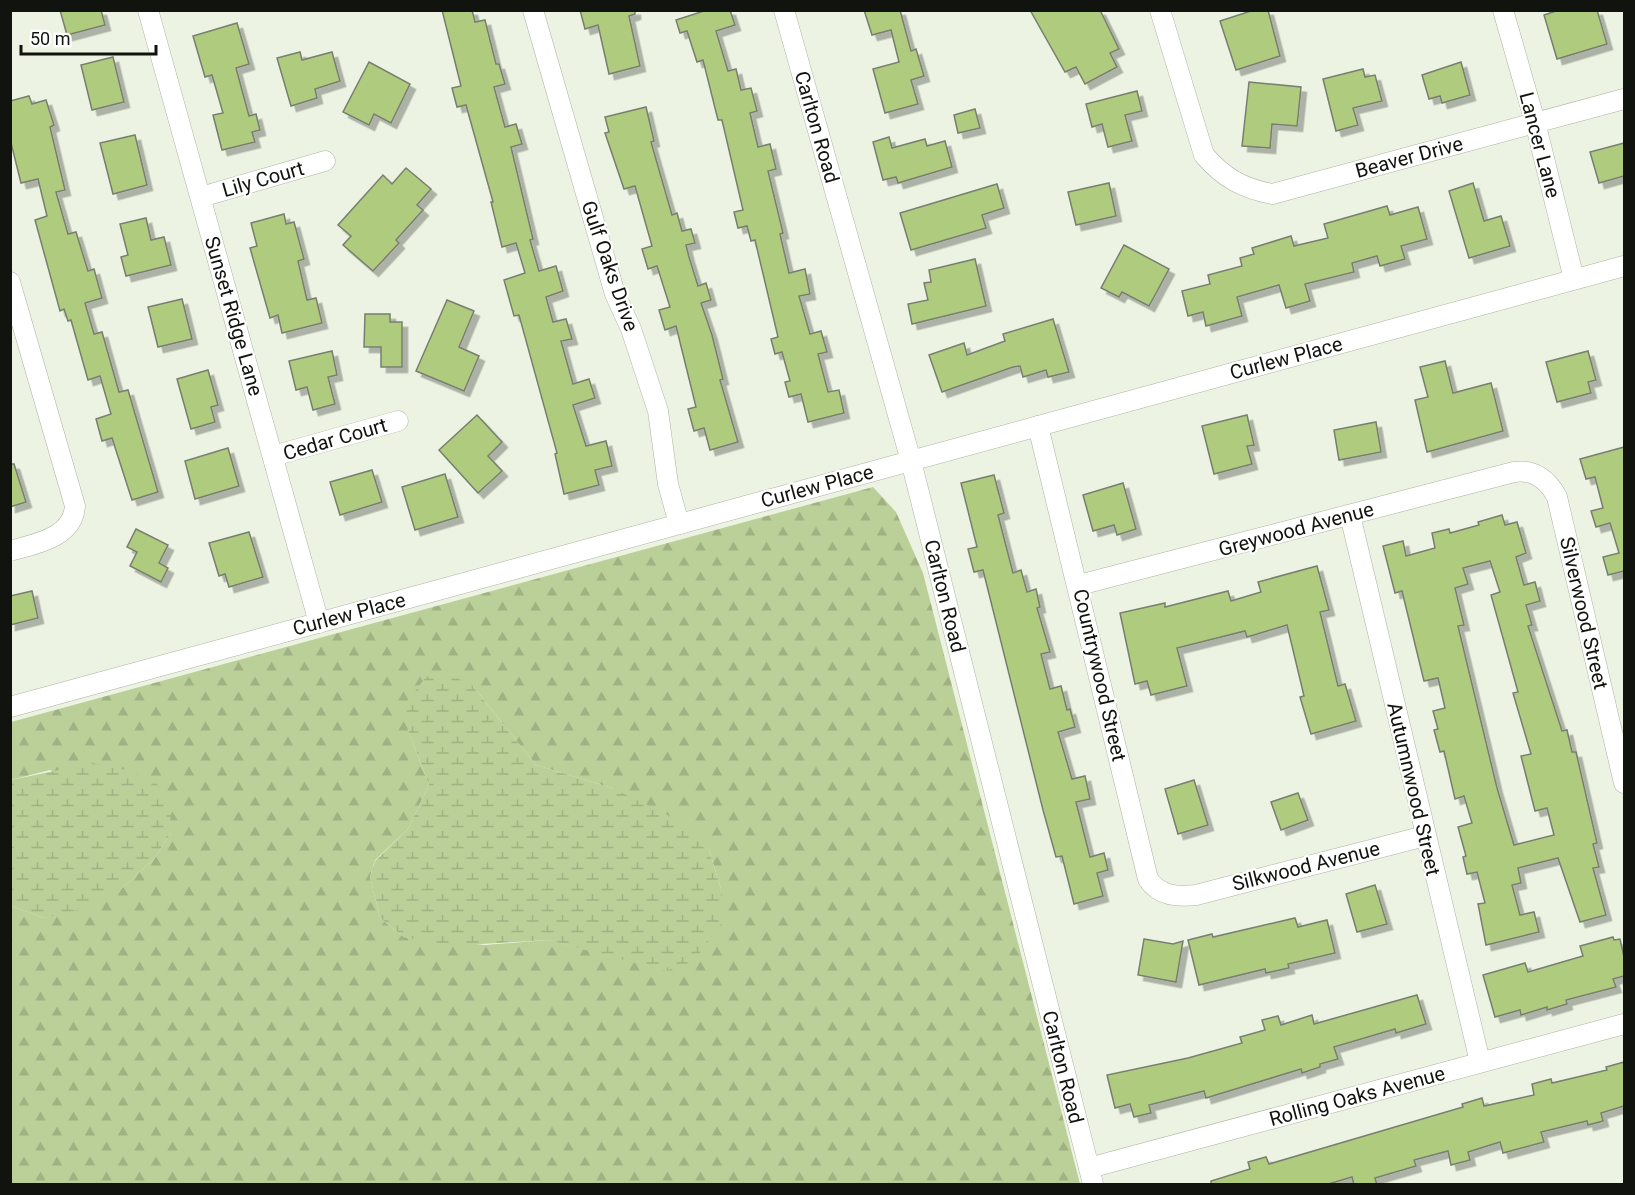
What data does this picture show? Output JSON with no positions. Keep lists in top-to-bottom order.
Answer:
{
  "streets": {
    "street": [
      "Carlton Road",
      "Lancer Lane",
      "Beaver Drive",
      "Lily Court",
      "Gulf Oaks Drive",
      "Sunset Ridge Lane",
      "Curlew Place",
      "Cedar Court",
      "Greywood Avenue",
      "Silverwood Street",
      "Countrywood Street",
      "Autumnwood Street",
      "Silkwood Avenue",
      "Rolling Oaks Avenue"
    ]
  },
  "crossings": [
    ["Carlton Road", "Curlew Place"],
    ["Carlton Road", "Rolling Oaks Avenue"],
    ["Lancer Lane", "Beaver Drive"],
    ["Lancer Lane", "Curlew Place"],
    ["Lily Court", "Sunset Ridge Lane"],
    ["Gulf Oaks Drive", "Curlew Place"],
    ["Sunset Ridge Lane", "Curlew Place"],
    ["Sunset Ridge Lane", "Cedar Court"],
    ["Curlew Place", "Countrywood Street"],
    ["Greywood Avenue", "Silverwood Street"],
    ["Greywood Avenue", "Countrywood Street"],
    ["Greywood Avenue", "Autumnwood Street"],
    ["Countrywood Street", "Silkwood Avenue"],
    ["Autumnwood Street", "Silkwood Avenue"],
    ["Autumnwood Street", "Rolling Oaks Avenue"]
  ],
  "scale_bar": "50 m"
}
